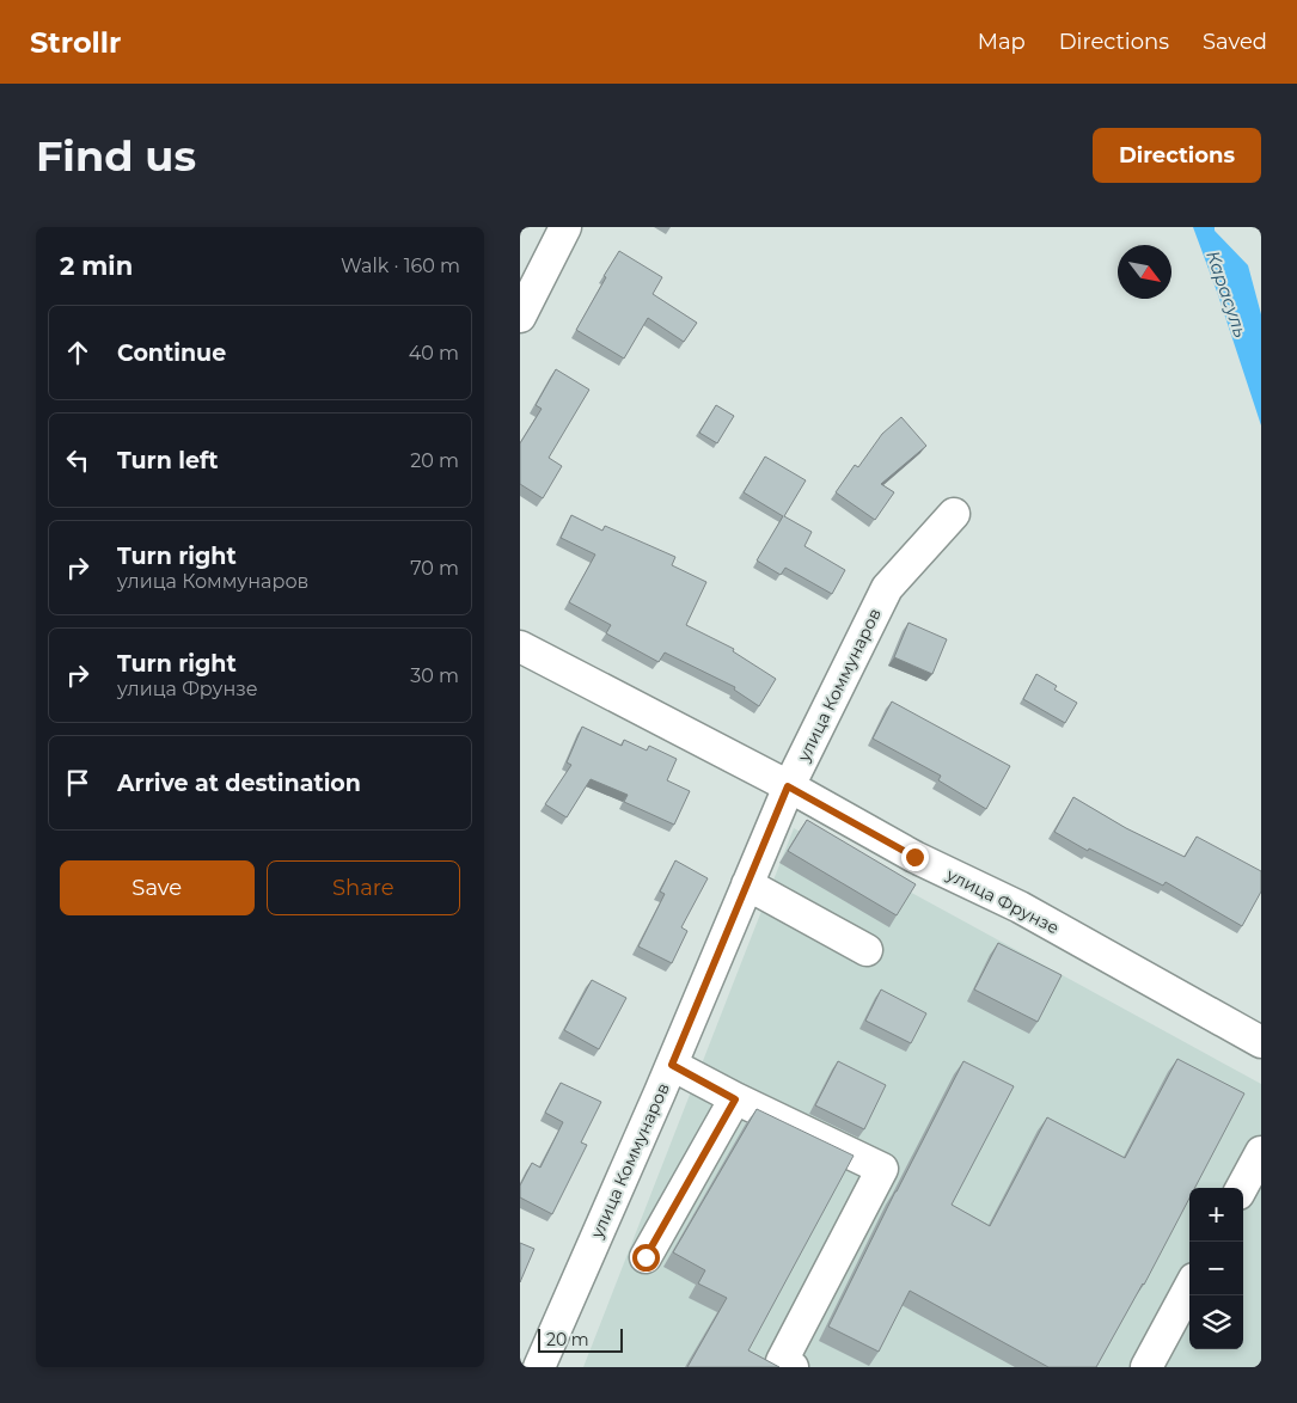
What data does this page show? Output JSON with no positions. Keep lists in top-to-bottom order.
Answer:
{
  "streets": {
    "street": ["улица Коммунаров", "улица Фрунзе"]
  },
  "crossings": [
    ["улица Коммунаров", "улица Фрунзе"]
  ],
  "water": ["Карасуль"],
  "scale_bar": "20 m",
  "north": "bottom right",
  "page": {
    "header": "Strollr",
    "nav": ["Map", "Directions", "Saved"],
    "buttons": [
      "Directions",
      ["Save", "Share"]
    ],
    "title": "Find us",
    "heading": ["2 min", "Walk · 160 m"],
    "list": [
      ["Continue", "40 m"],
      ["Turn left", "20 m"],
      ["Turn right", "улица Коммунаров", "70 m"],
      ["Turn right", "улица Фрунзе", "30 m"],
      "Arrive at destination"
    ],
    "map_buttons": ["+", "−"],
    "scale": "20 m"
  }
}
